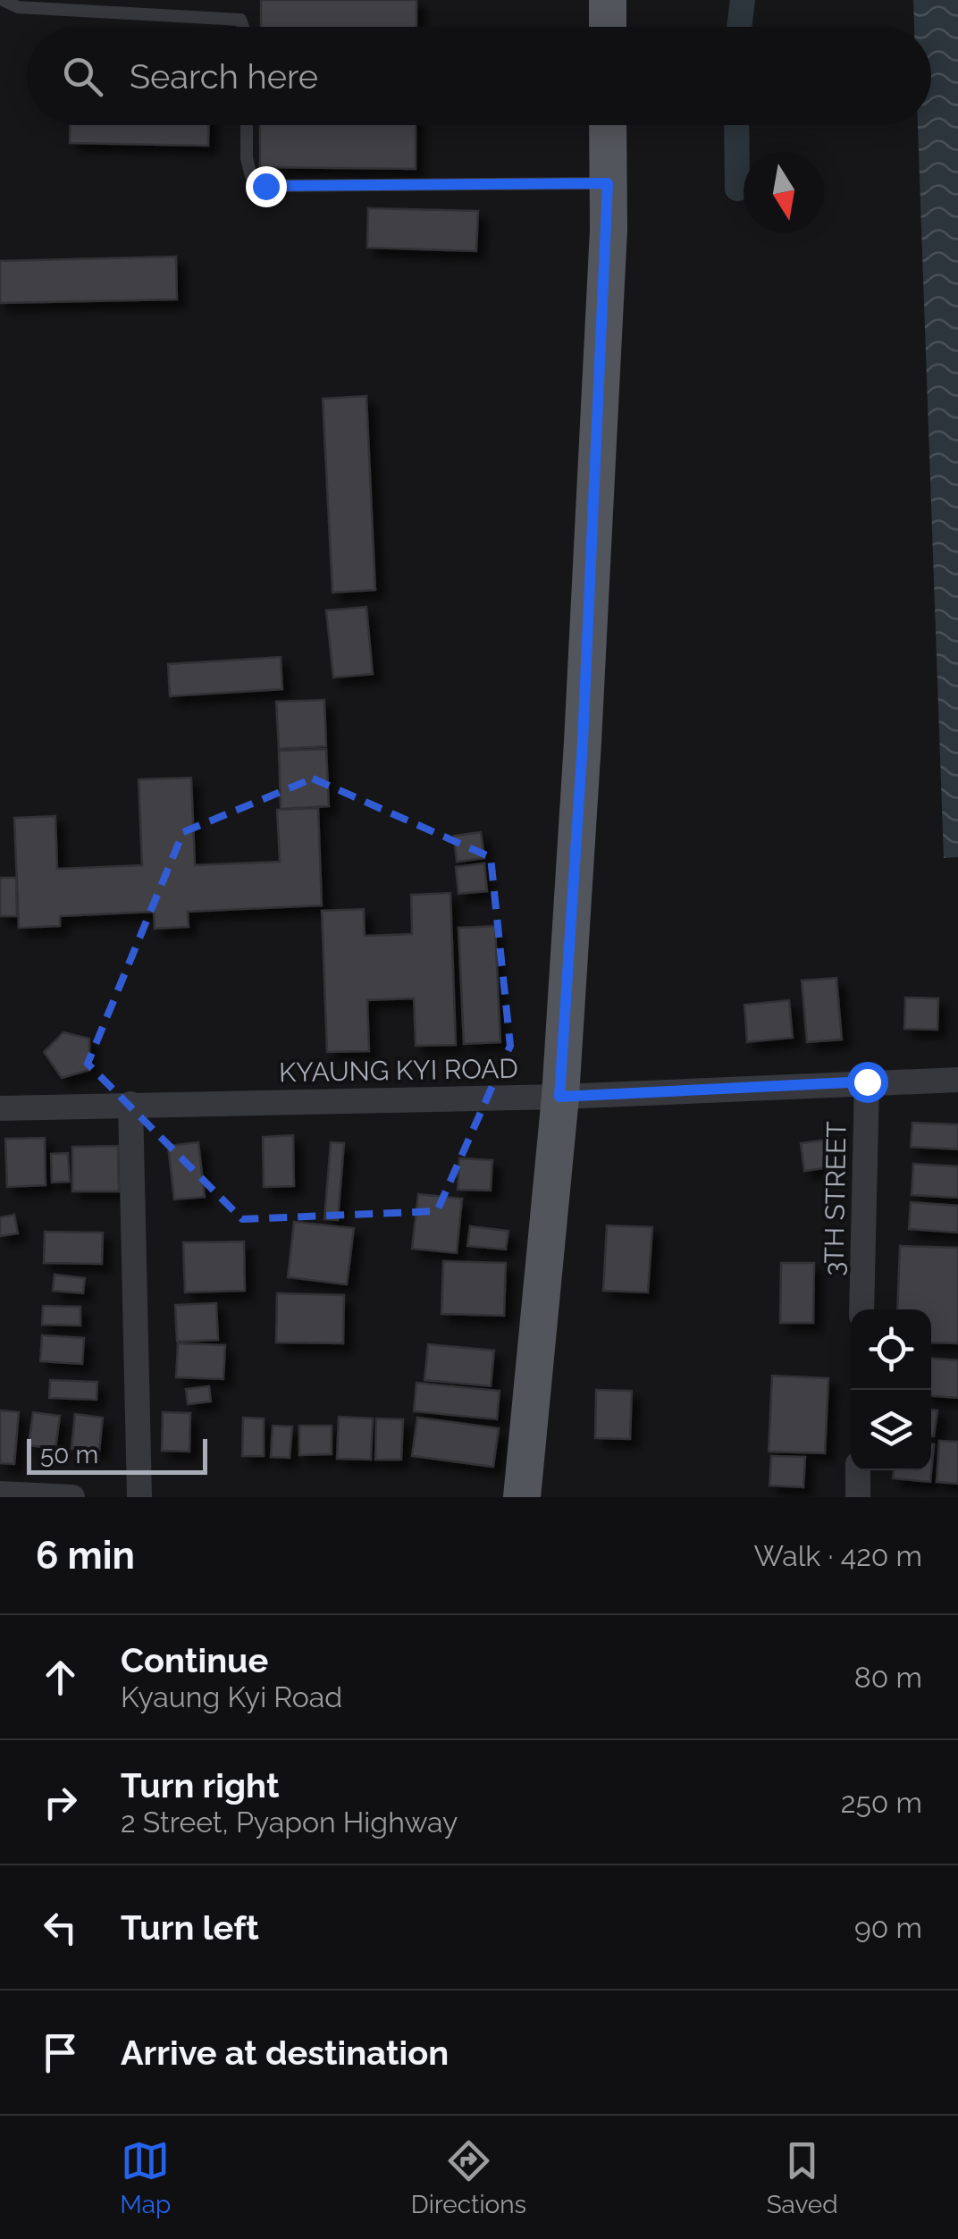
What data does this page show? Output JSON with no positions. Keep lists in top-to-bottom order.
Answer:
{
  "streets": {
    "street": ["KYAUNG KYI ROAD", "3TH STREET"]
  },
  "crossings": [
    ["KYAUNG KYI ROAD", "3TH STREET"]
  ],
  "scale_bar": "50 m",
  "north": "bottom",
  "page": {
    "search": "Search here",
    "scale": "50 m",
    "heading": ["6 min", "Walk · 420 m"],
    "list": [
      ["Continue", "Kyaung Kyi Road", "80 m"],
      ["Turn right", "2 Street, Pyapon Highway", "250 m"],
      ["Turn left", "90 m"],
      "Arrive at destination"
    ],
    "nav": ["Map", "Directions", "Saved"]
  }
}
